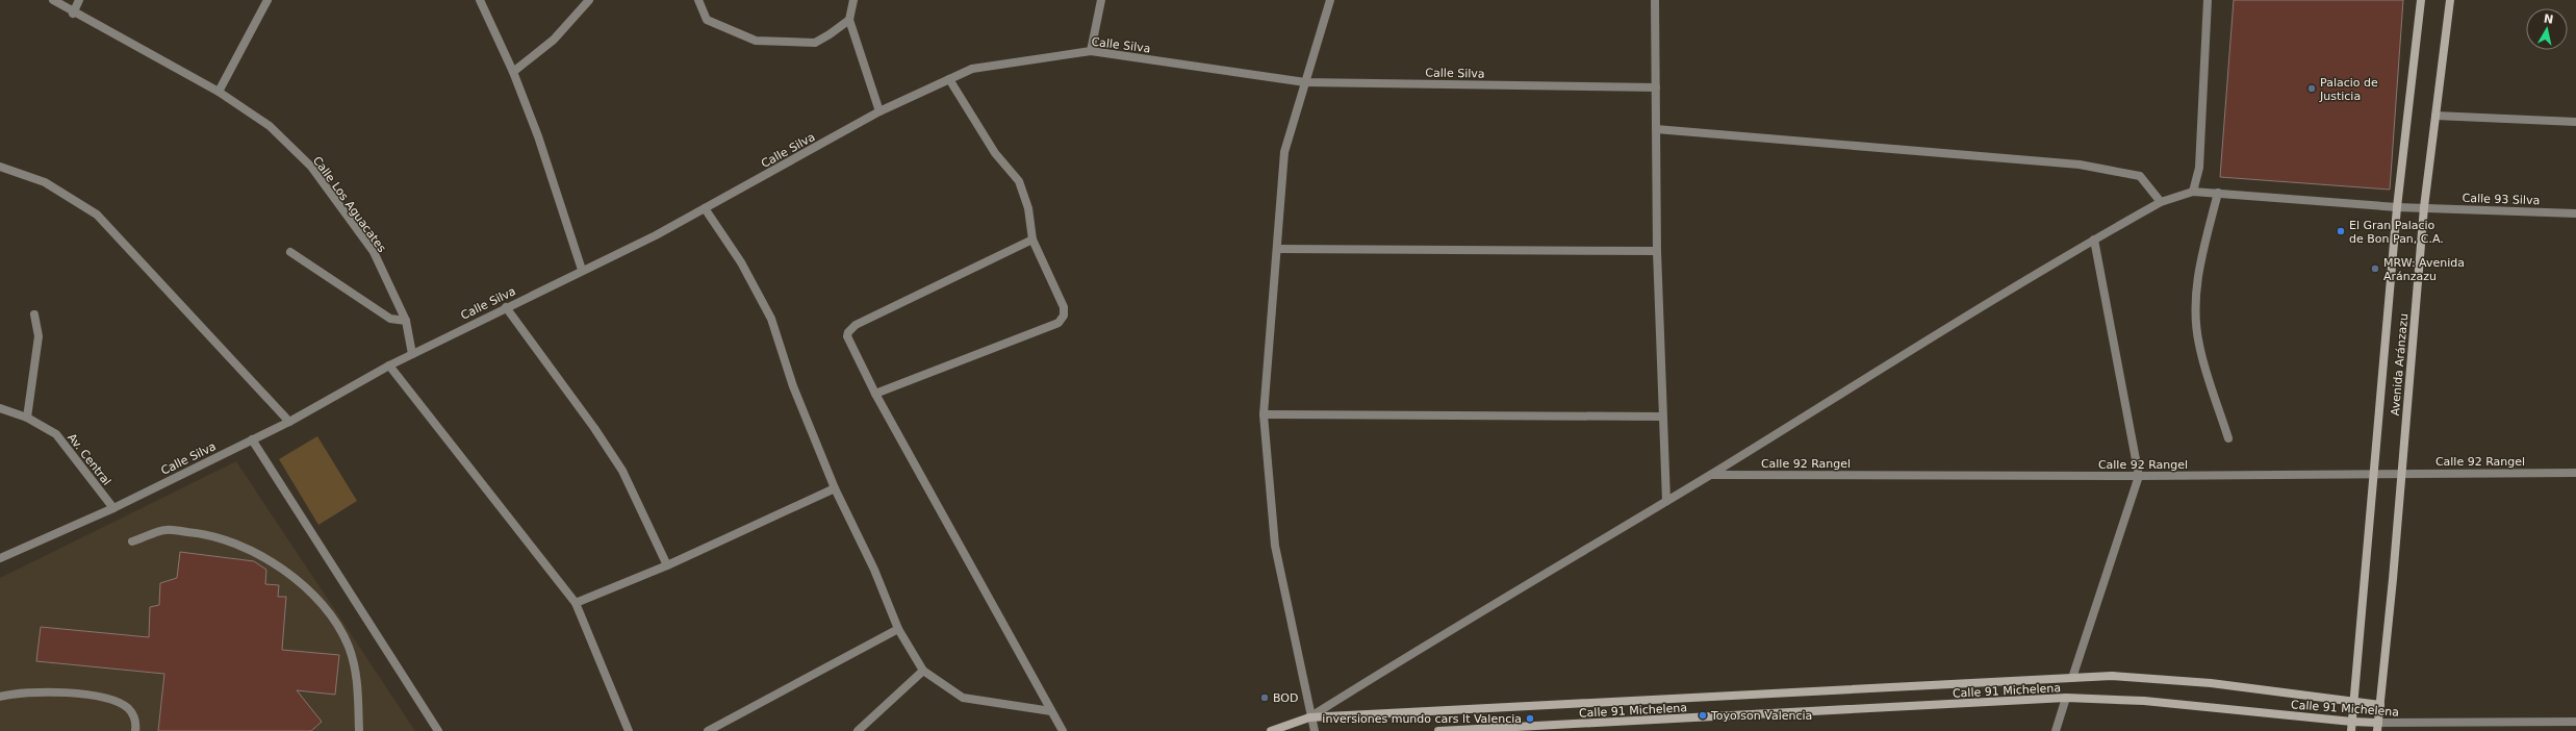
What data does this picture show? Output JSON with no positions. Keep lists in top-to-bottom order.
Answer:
{
  "streets": {
    "street": [
      "Calle Silva",
      "Calle 93 Silva",
      "Calle Los Aguacates",
      "Avenida Aránzazu",
      "Av. Central",
      "Calle 92 Rangel",
      "Calle 91 Michelena"
    ]
  },
  "crossings": [
    ["Calle Silva", "Calle Los Aguacates"],
    ["Calle Silva", "Av. Central"],
    ["Calle 93 Silva", "Avenida Aránzazu"],
    ["Avenida Aránzazu", "Calle 92 Rangel"],
    ["Avenida Aránzazu", "Calle 91 Michelena"]
  ],
  "places": [
    "Palacio de Justicia",
    "El Gran Palacio de Bon Pan, C.A.",
    "MRW: Avenida Aránzazu",
    "BOD",
    "Toyo son Valencia",
    "inversiones mundo cars lt Valencia"
  ],
  "north": "top"
}
